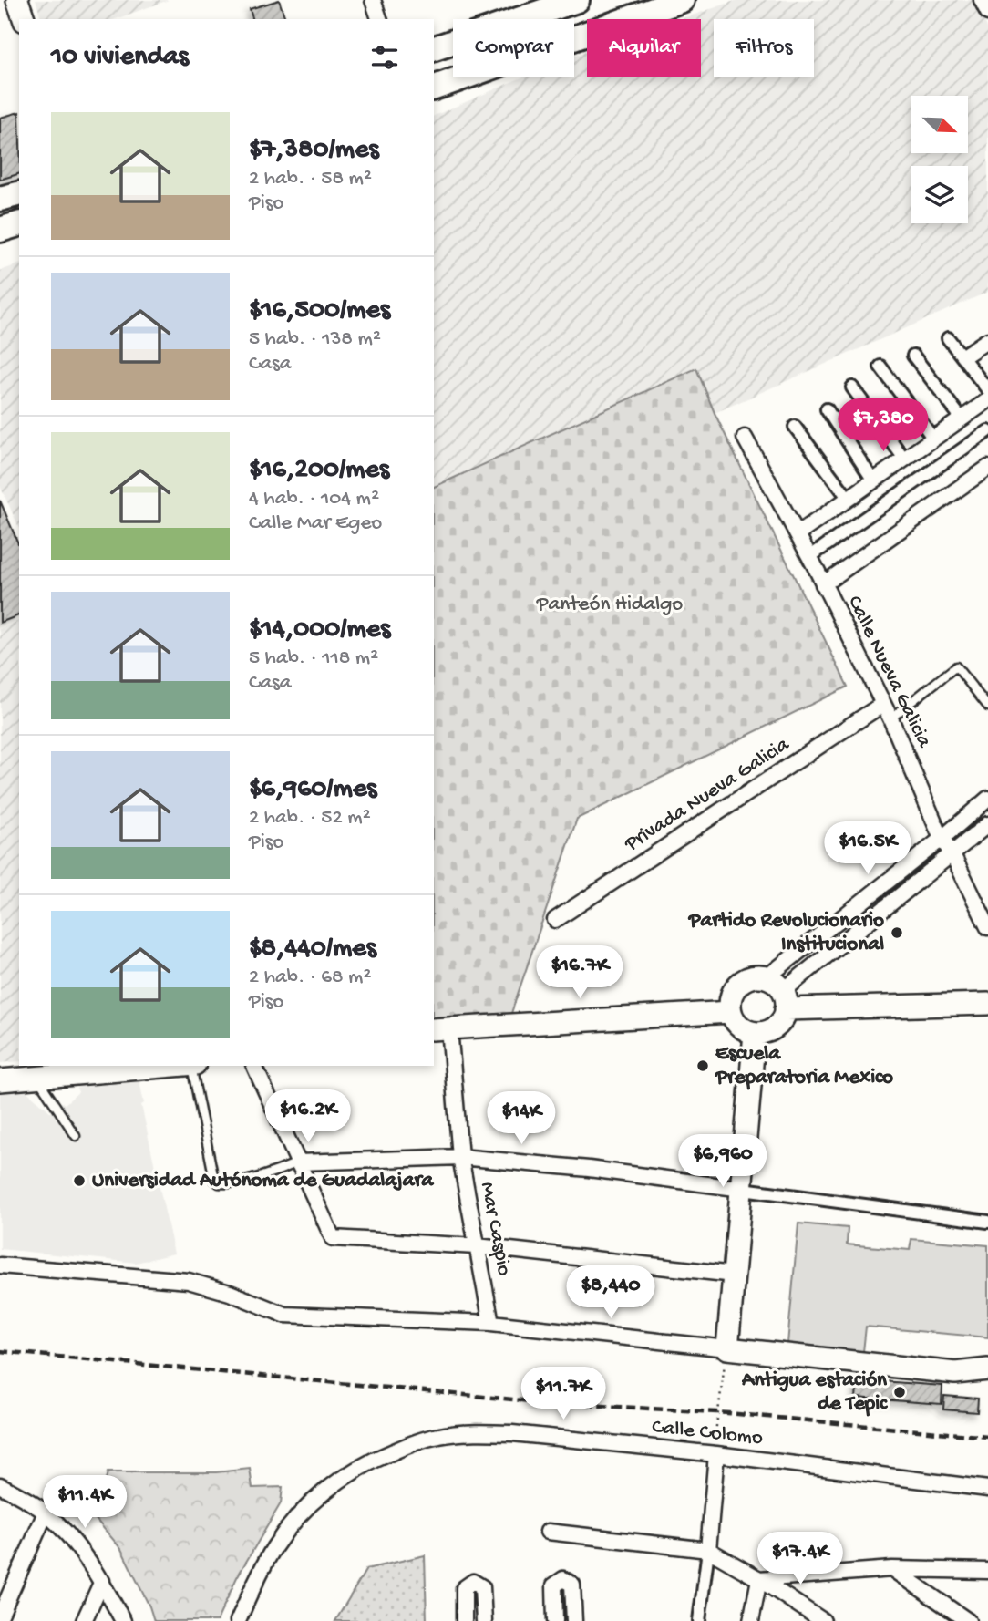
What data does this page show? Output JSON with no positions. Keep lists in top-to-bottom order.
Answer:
{
  "streets": {
    "street": [
      "Calle Nueva Galicia",
      "Privada Nueva Galicia",
      "Mar Caspio",
      "Calle Colomo"
    ]
  },
  "crossings": [
    ["Calle Nueva Galicia", "Privada Nueva Galicia"]
  ],
  "parks": ["Panteón Hidalgo"],
  "places": [
    "Partido Revolucionario Institucional",
    "Escuela Preparatoria Mexico",
    "Universidad Autónoma de Guadalajara",
    "Antigua estación de Tepic"
  ],
  "north": "bottom right",
  "page": {
    "chip": ["Comprar", "Alquilar", "Filtros"],
    "heading": "10 viviendas",
    "list": [
      {
        "name": "$7,380/mes",
        "note": "2 hab. · 58 m² · Piso"
      },
      {
        "name": "$16,500/mes",
        "note": "5 hab. · 138 m² · Casa"
      },
      {
        "name": "$16,200/mes",
        "note": "4 hab. · 104 m² · Calle Mar Egeo"
      },
      {
        "name": "$14,000/mes",
        "note": "5 hab. · 118 m² · Casa"
      },
      {
        "name": "$6,960/mes",
        "note": "2 hab. · 52 m² · Piso"
      },
      {
        "name": "$8,440/mes",
        "note": "2 hab. · 68 m² · Piso"
      }
    ],
    "price": [
      "$7,380",
      "$16.5K",
      "$16.7K",
      "$16.2K",
      "$14K",
      "$6,960",
      "$8,440",
      "$11.7K",
      "$11.4K",
      "$17.4K"
    ]
  }
}
